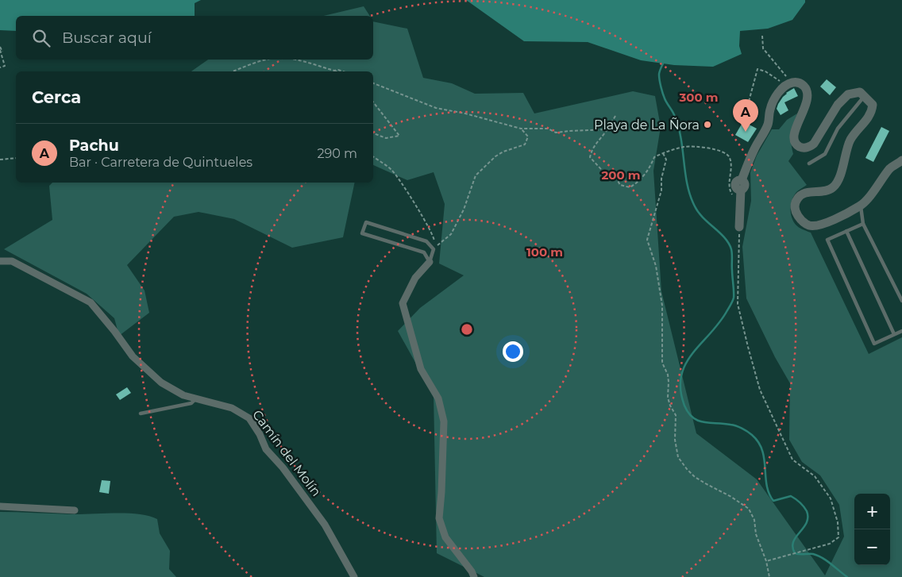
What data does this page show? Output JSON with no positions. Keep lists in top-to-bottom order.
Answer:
{
  "streets": {
    "street": ["Camín del Molín"]
  },
  "places": ["Playa de La Ñora"],
  "page": {
    "search": "Buscar aquí",
    "heading": "Cerca",
    "pins": "A",
    "list": [
      {
        "mark": "A",
        "name": "Pachu",
        "note": "Bar · Carretera de Quintueles",
        "value": "290 m"
      }
    ],
    "map_buttons": ["+", "−"]
  },
  "rings": ["300 m", "200 m", "100 m"]
}
